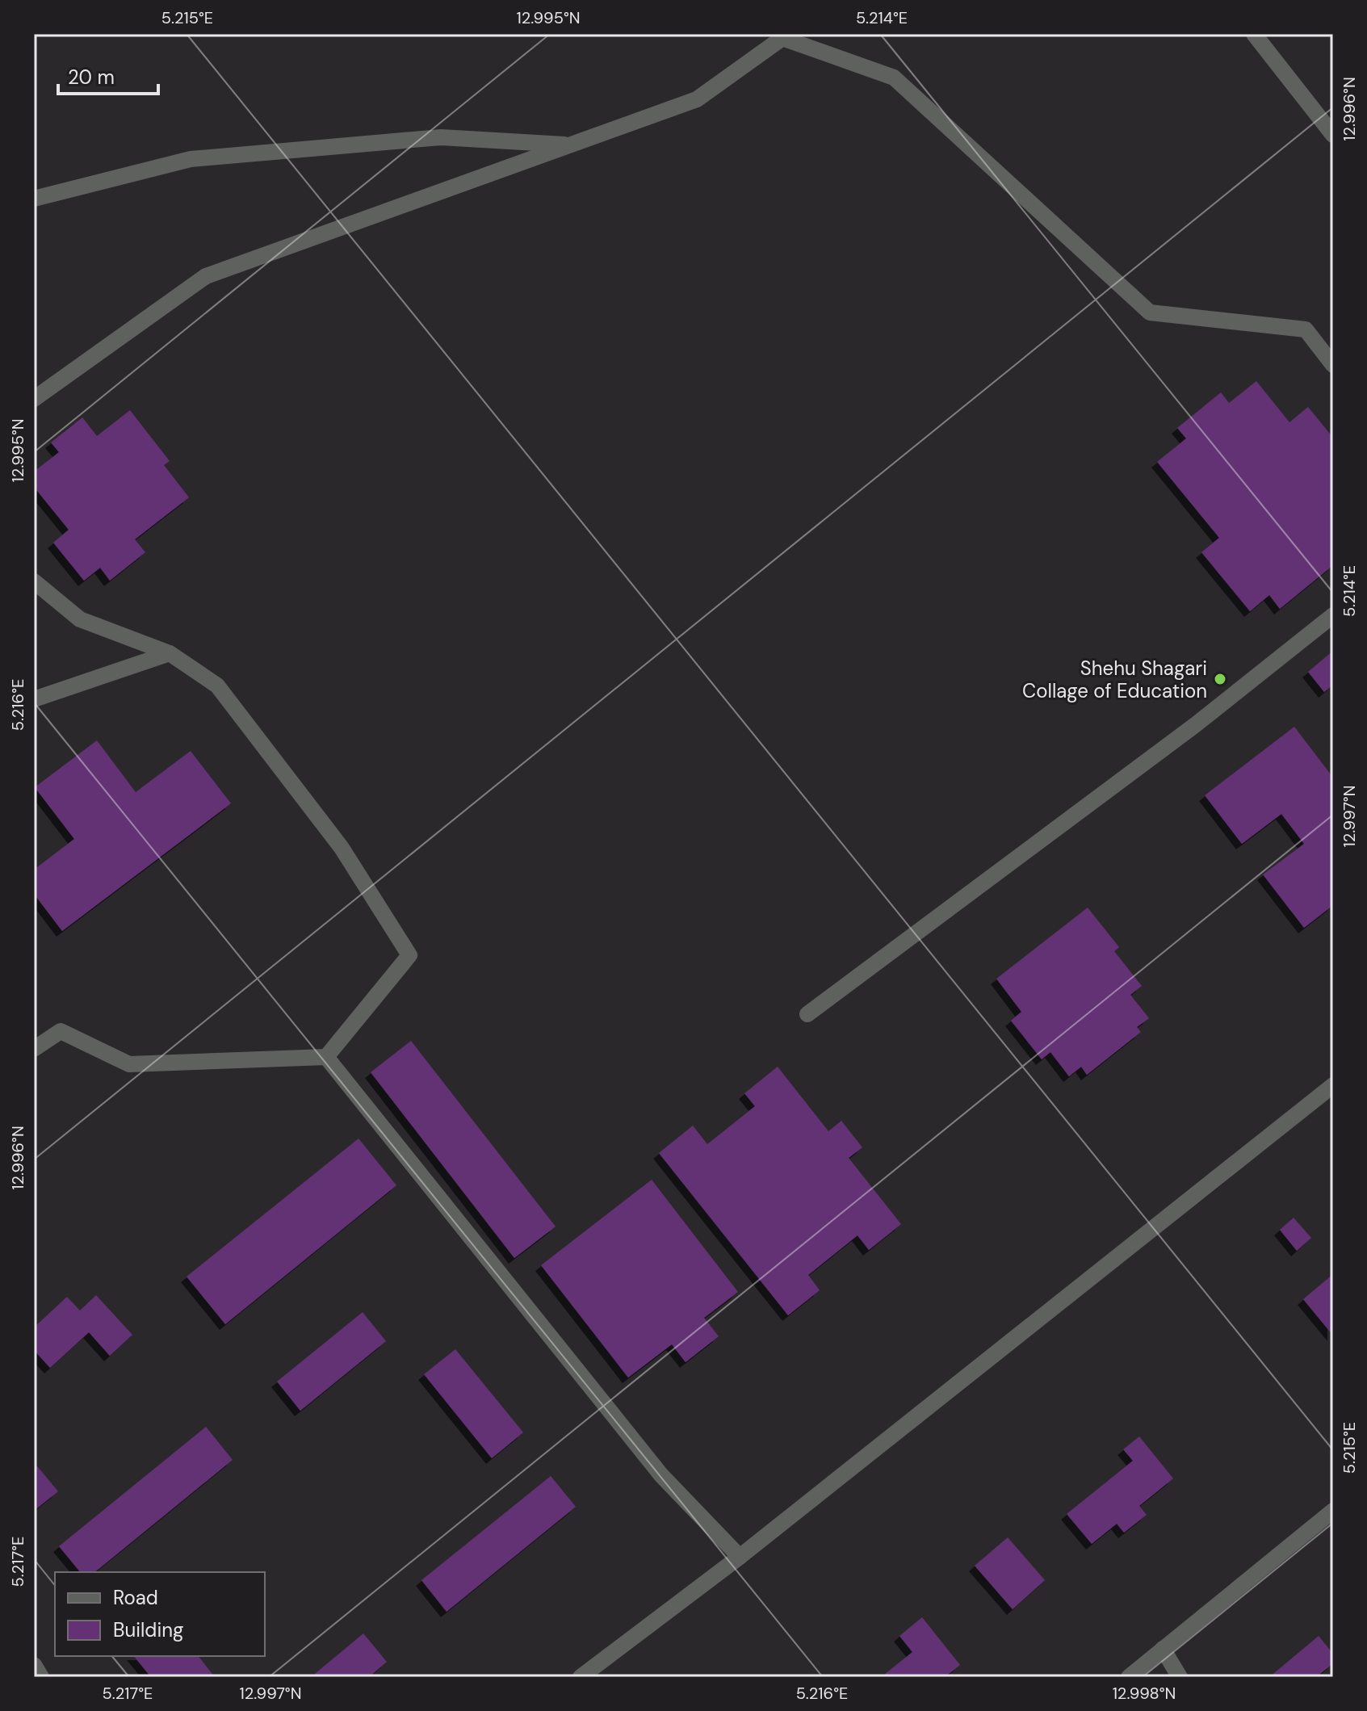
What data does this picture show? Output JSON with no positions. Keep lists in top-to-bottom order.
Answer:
{
  "places": ["Shehu Shagari Collage of Education"],
  "legend": ["Road", "Building"],
  "scale_bar": "20 m",
  "coordinates": [
    "5.215°E",
    "12.995°N",
    "5.214°E",
    "12.996°N",
    "5.216°E",
    "12.997°N",
    "5.217°E",
    "12.998°N"
  ]
}
